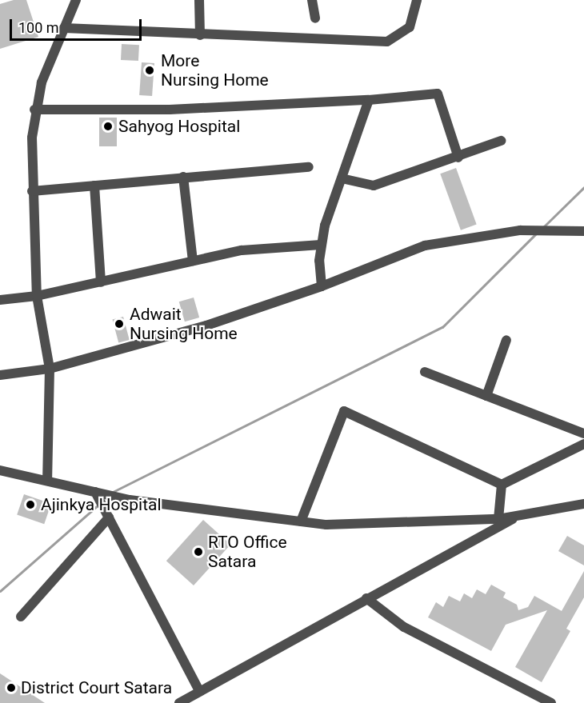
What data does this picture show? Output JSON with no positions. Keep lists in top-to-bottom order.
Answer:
{
  "places": [
    "More Nursing Home",
    "Sahyog Hospital",
    "Adwait Nursing Home",
    "Ajinkya Hospital",
    "RTO Office Satara",
    "District Court Satara"
  ],
  "scale_bar": "100 m"
}
